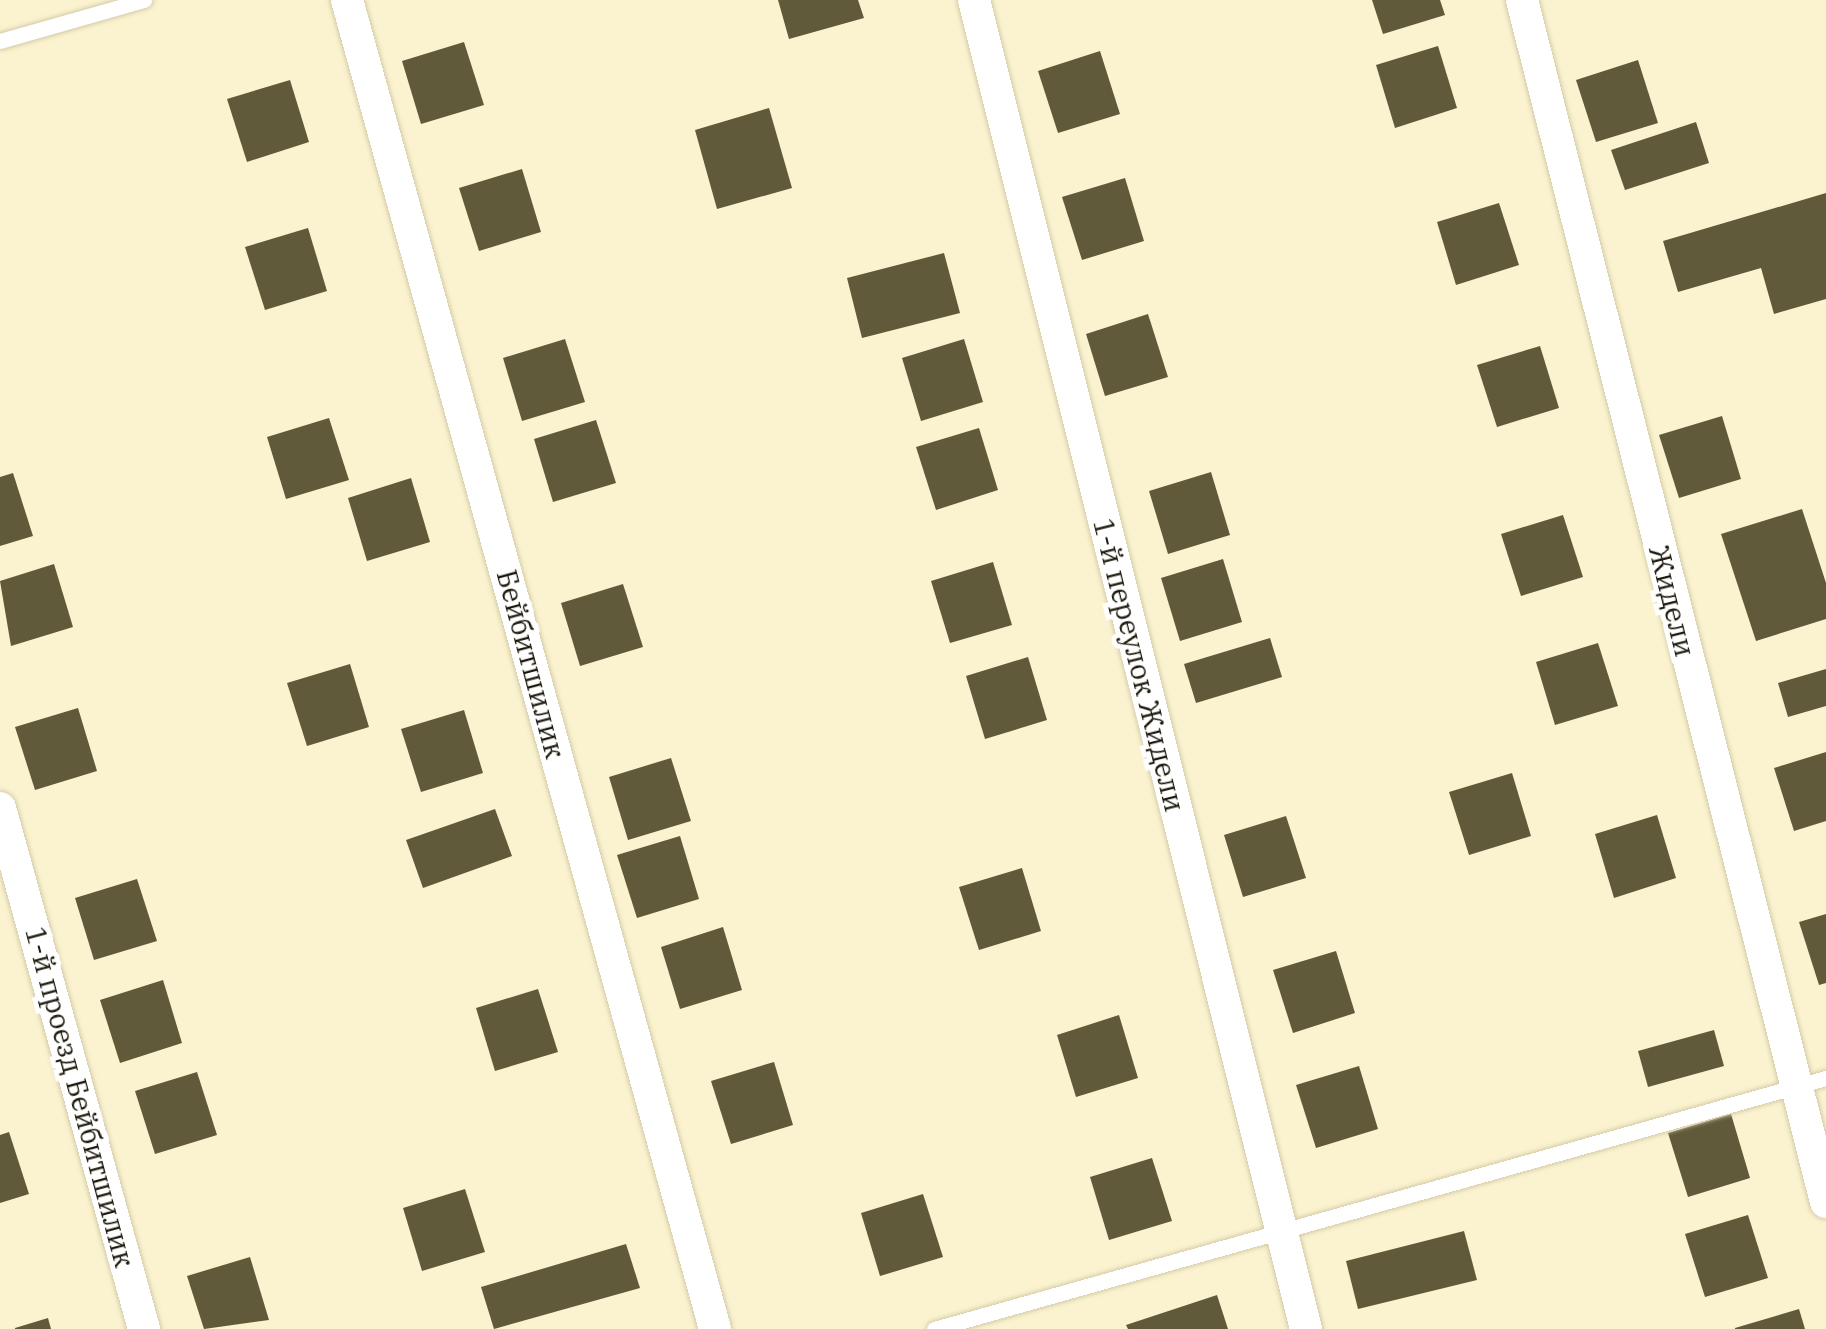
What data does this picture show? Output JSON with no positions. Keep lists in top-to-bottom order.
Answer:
{
  "streets": {
    "street": [
      "Жидели",
      "Бейбитшилик",
      "1-й переулок Жидели",
      "1-й проезд Бейбитшилик"
    ]
  }
}
